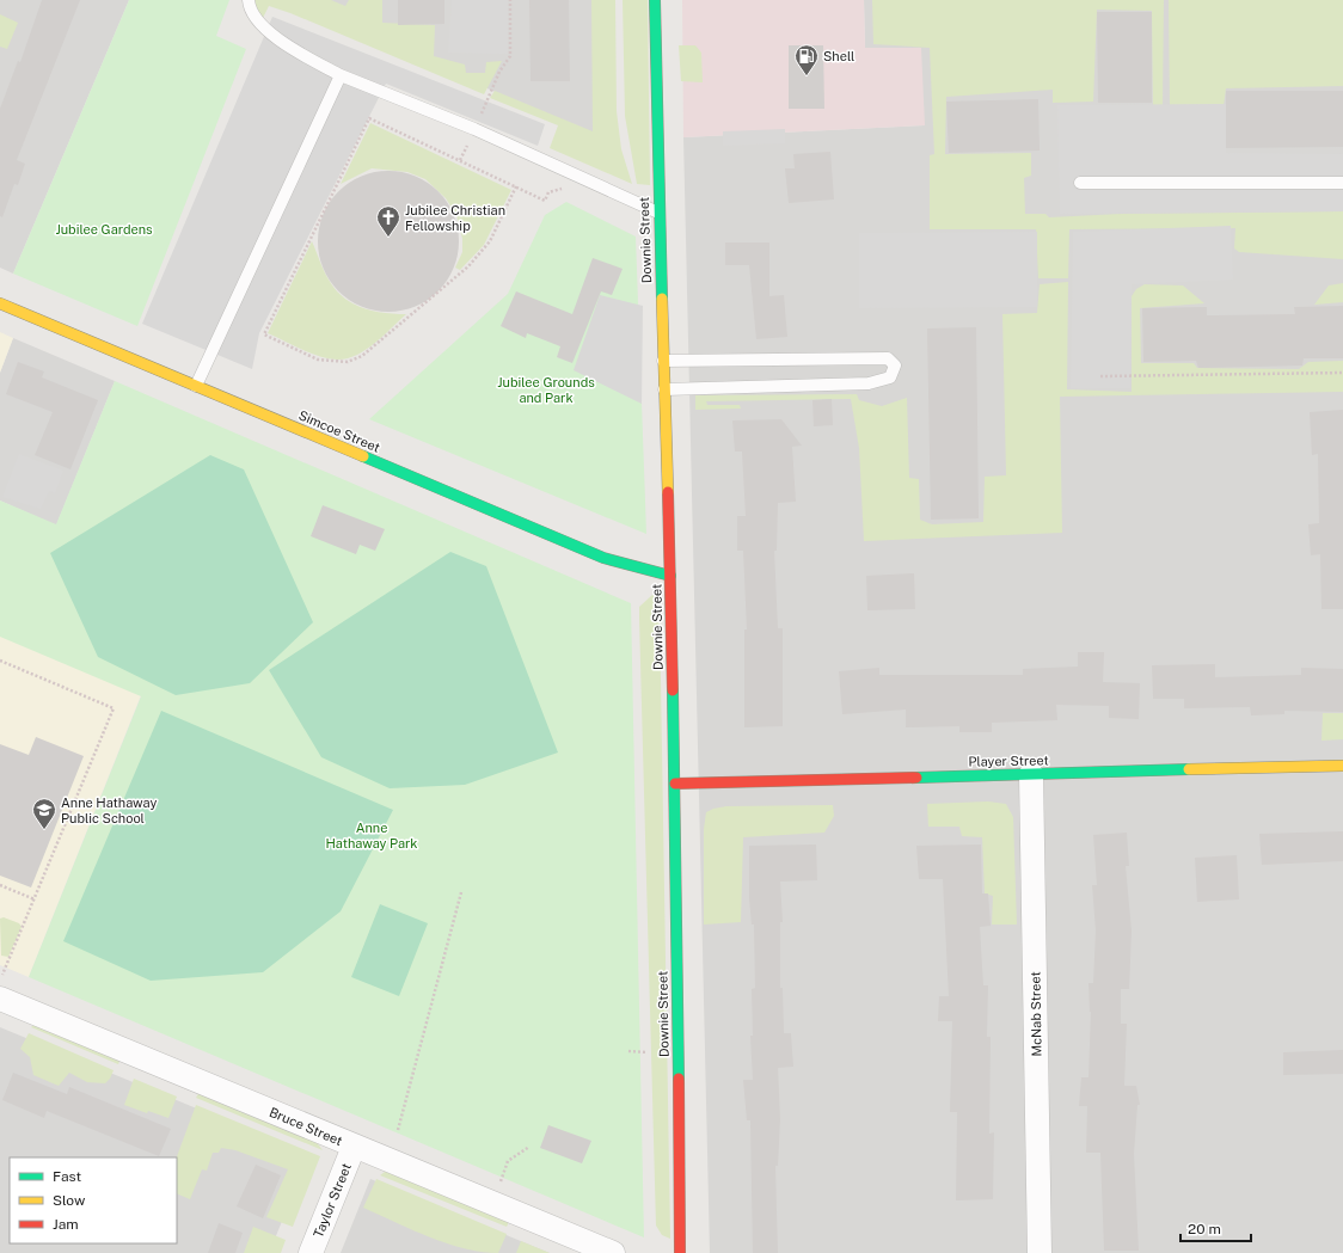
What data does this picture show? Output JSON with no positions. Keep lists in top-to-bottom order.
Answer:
{
  "streets": {
    "street": [
      "Downie Street",
      "Simcoe Street",
      "Player Street",
      "McNab Street",
      "Bruce Street",
      "Taylor Street"
    ]
  },
  "crossings": [
    ["Downie Street", "Simcoe Street"],
    ["Downie Street", "Player Street"],
    ["Player Street", "McNab Street"],
    ["Bruce Street", "Taylor Street"]
  ],
  "parks": ["Jubilee Gardens", "Jubilee Grounds and Park", "Anne Hathaway Park"],
  "places": {
    "fuel station": ["Shell"],
    "church": ["Jubilee Christian Fellowship"],
    "school or university": ["Anne Hathaway Public School"]
  },
  "legend": ["Fast", "Slow", "Jam"],
  "scale_bar": "20 m"
}
